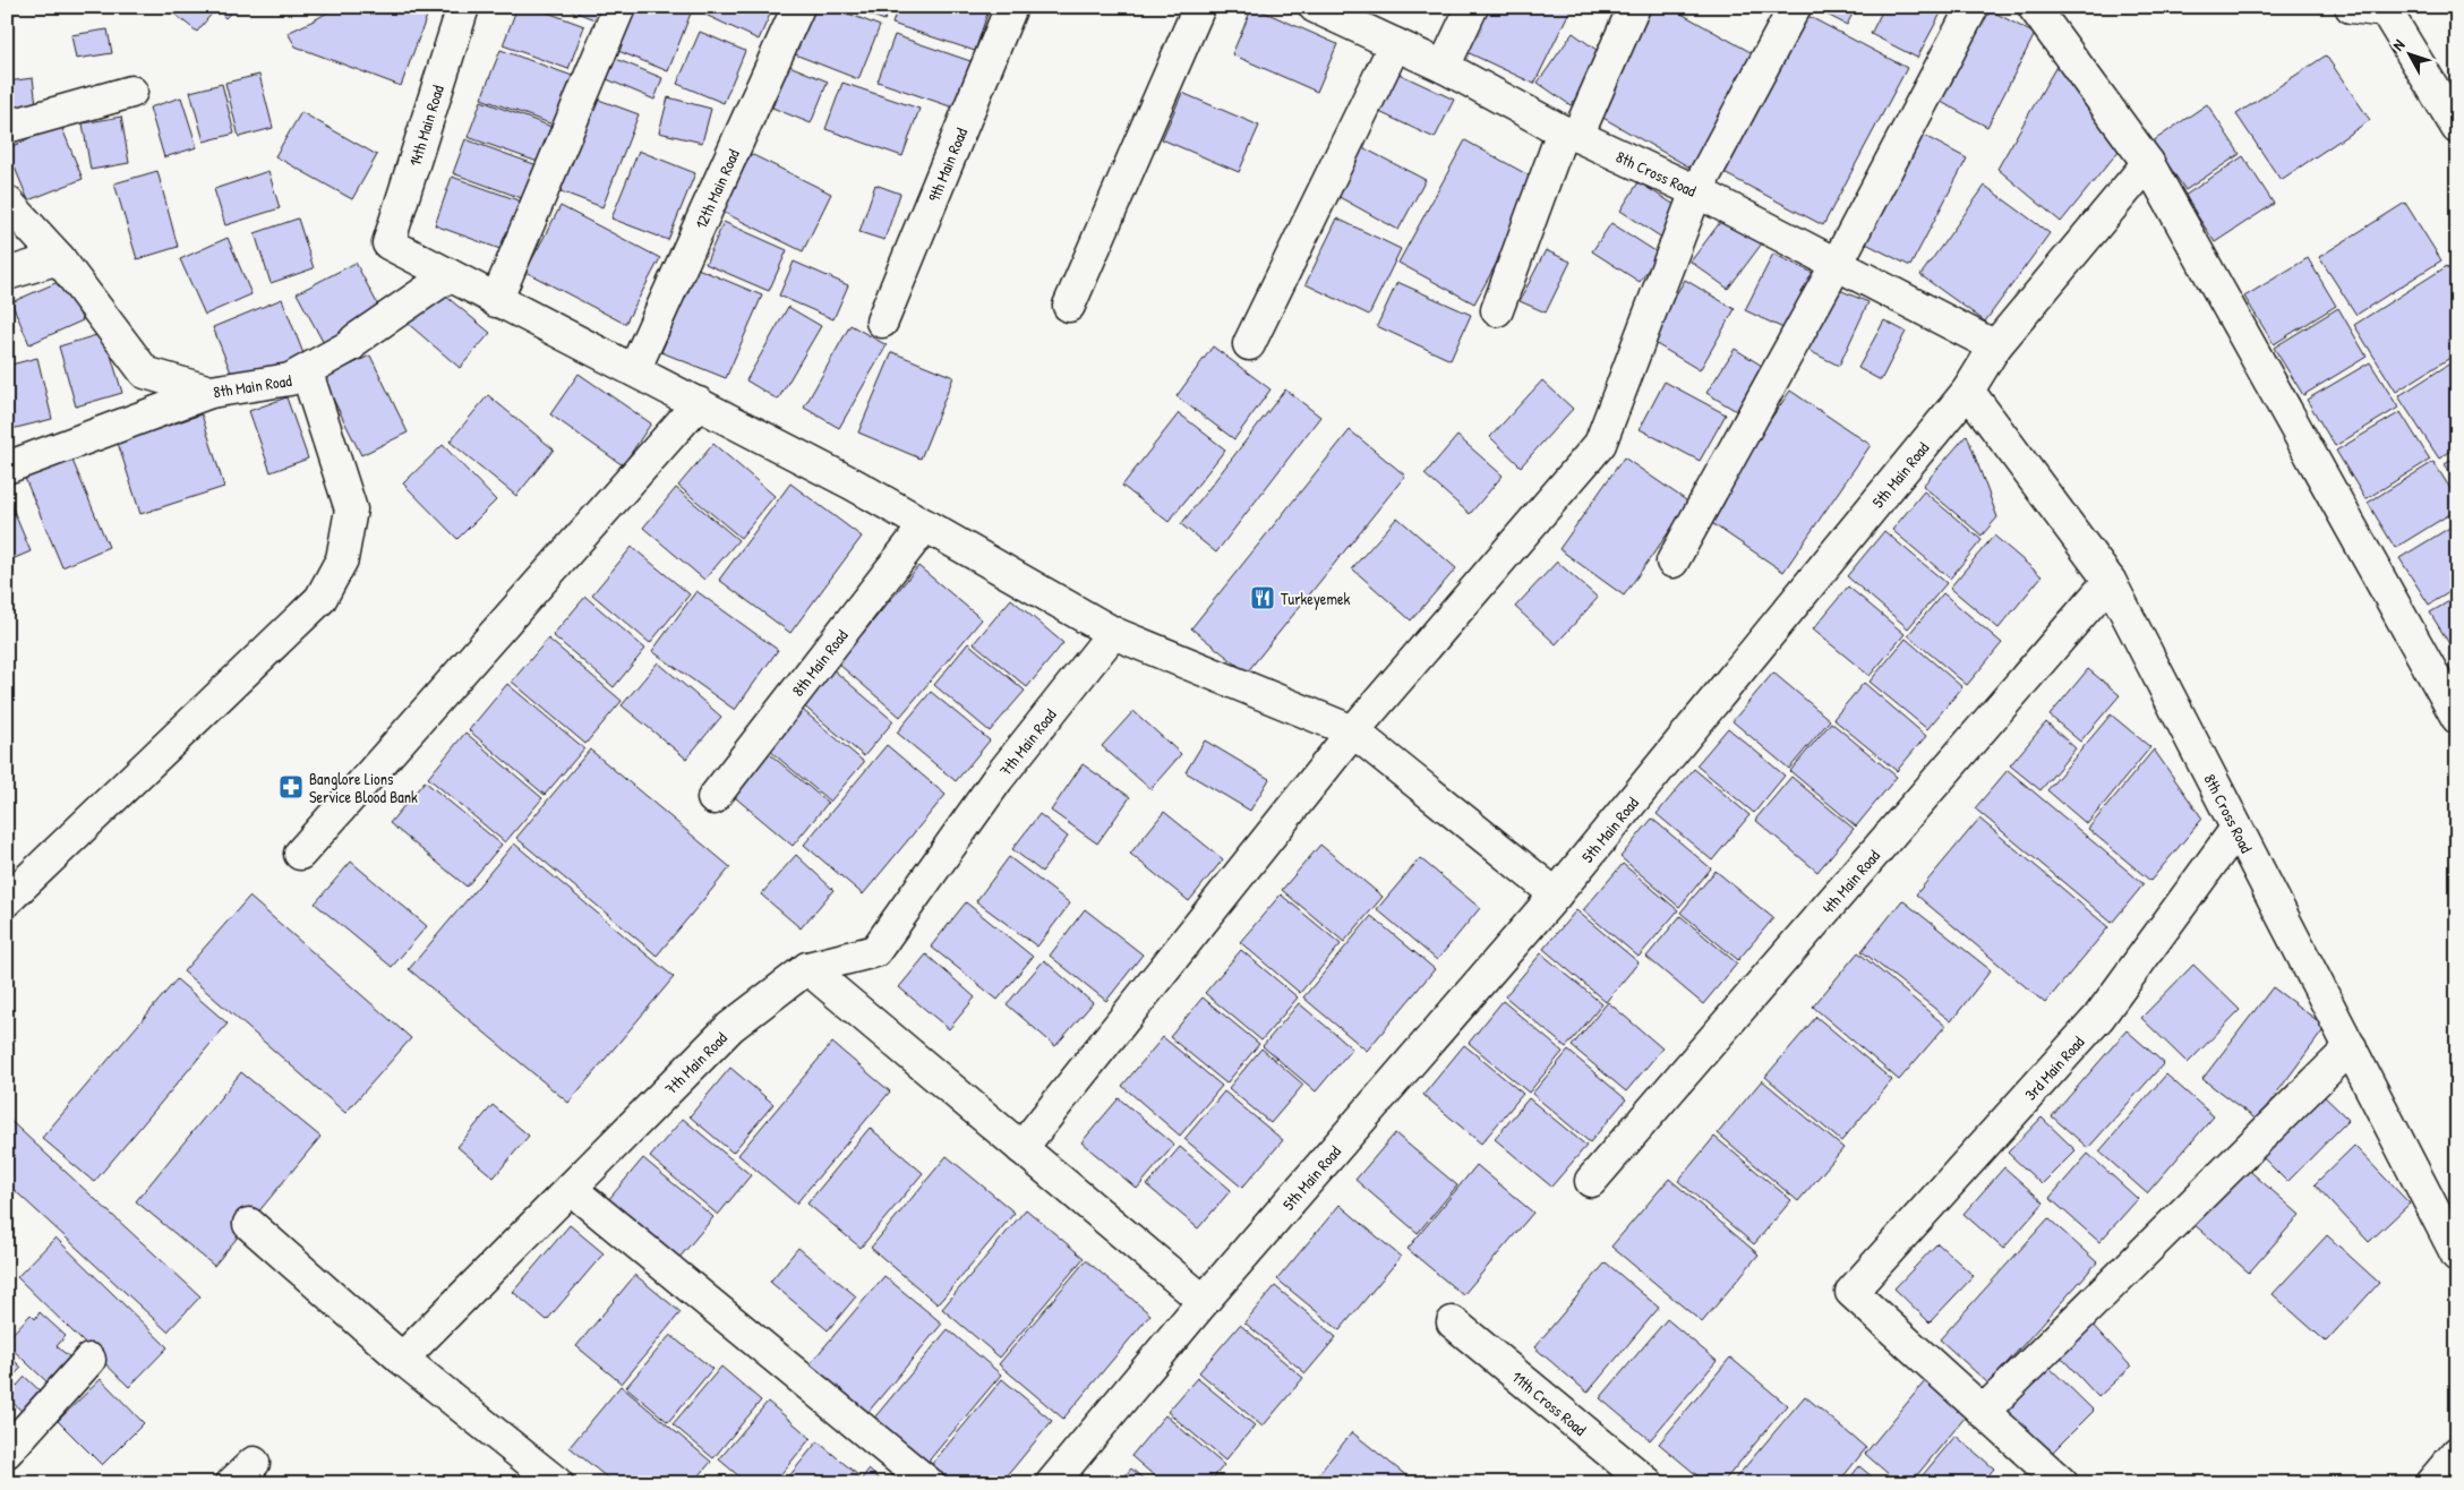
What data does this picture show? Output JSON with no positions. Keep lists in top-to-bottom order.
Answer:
{
  "streets": {
    "street": [
      "14th Main Road",
      "9th Main Road",
      "8th Cross Road",
      "12th Main Road",
      "8th Main Road",
      "5th Main Road",
      "7th Main Road",
      "4th Main Road",
      "3rd Main Road",
      "11th Cross Road"
    ]
  },
  "crossings": [
    ["14th Main Road", "8th Main Road"],
    ["8th Cross Road", "5th Main Road"],
    ["8th Cross Road", "4th Main Road"],
    ["8th Cross Road", "3rd Main Road"]
  ],
  "places": {
    "restaurant": ["Turkeyemek"],
    "pharmacy": ["Banglore Lions Service Blood Bank"]
  },
  "north": "top left"
}
